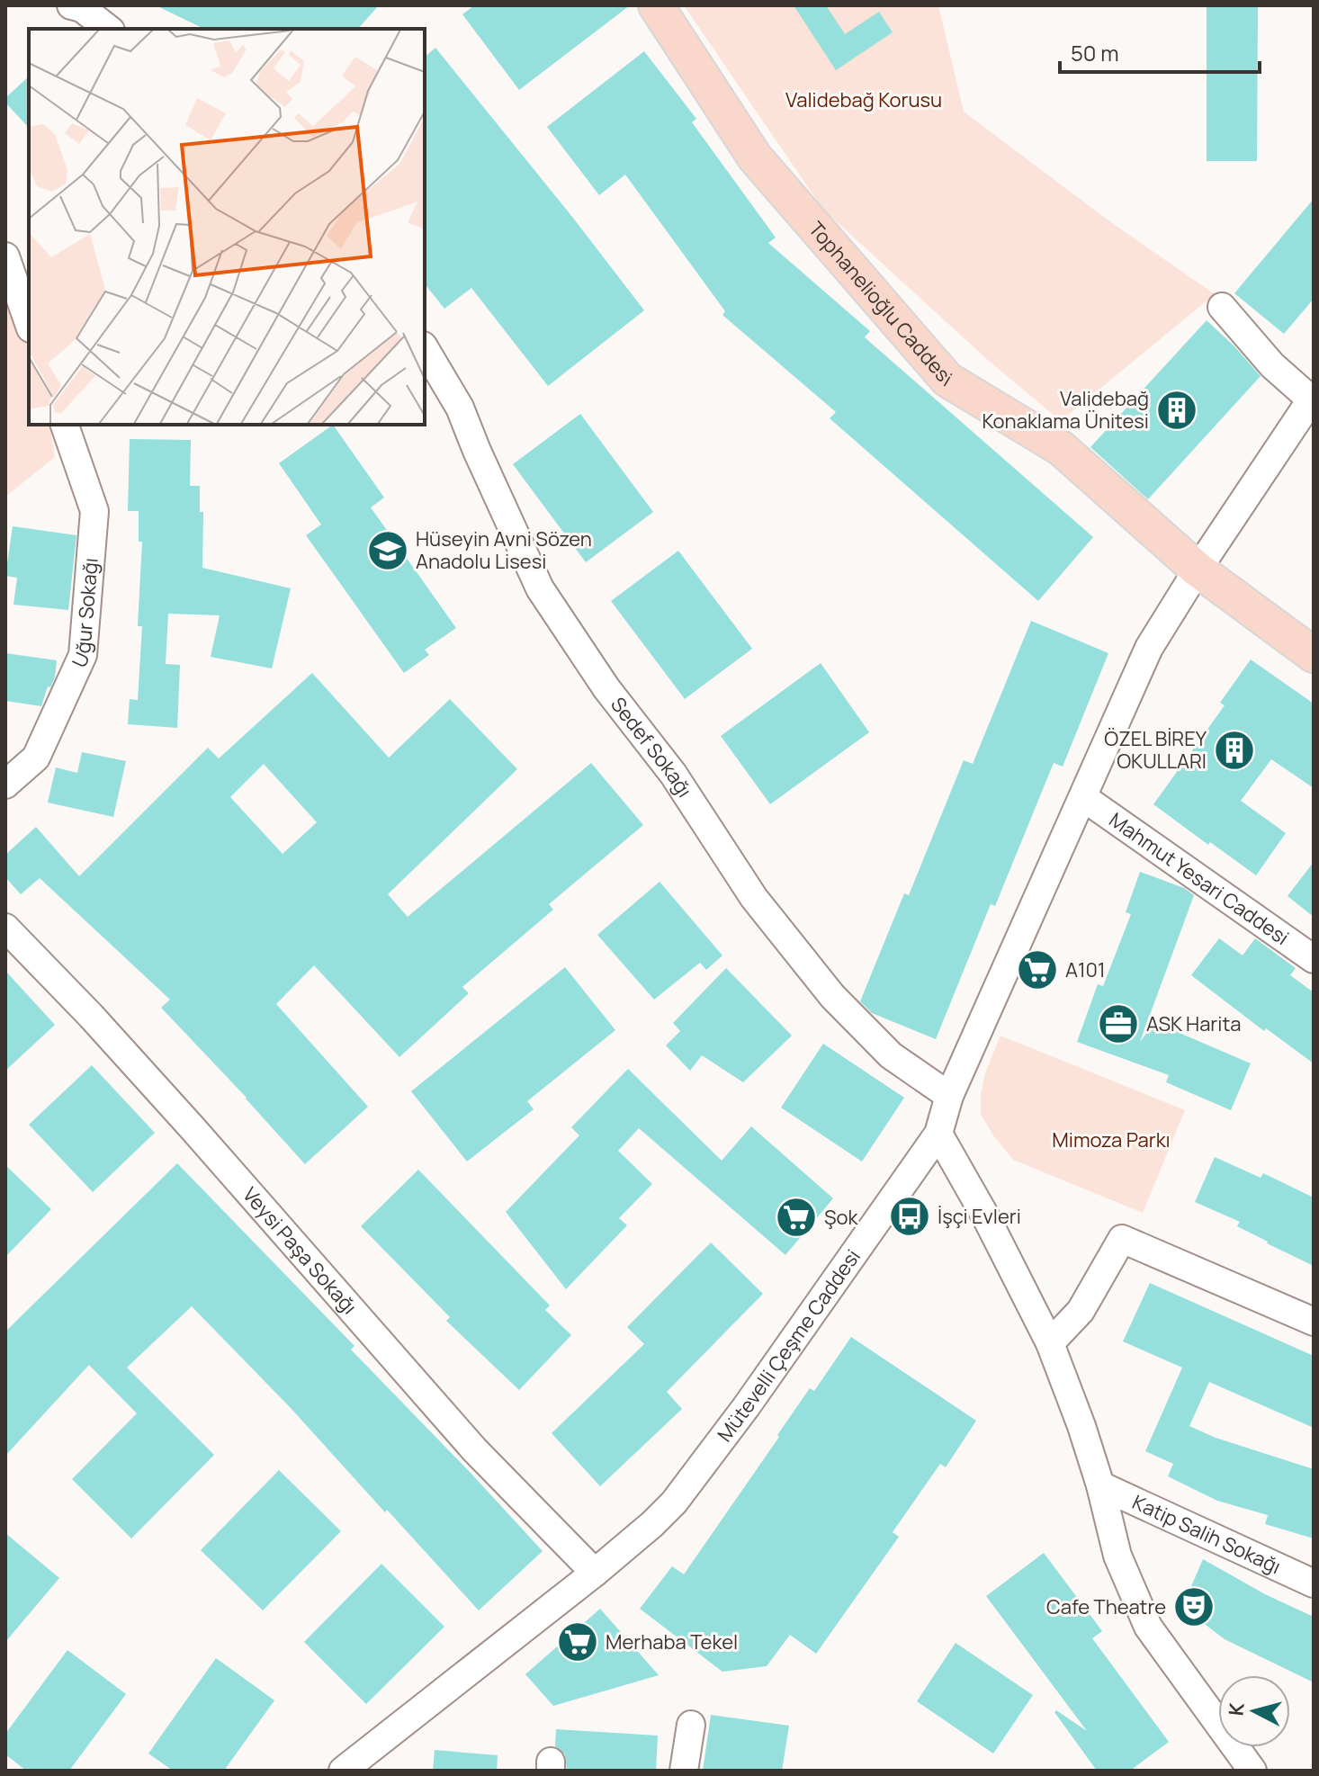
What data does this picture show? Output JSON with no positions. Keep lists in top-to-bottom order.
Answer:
{
  "streets": {
    "main road": ["Tophanelioğlu Caddesi"],
    "street": [
      "Uğur Sokağı",
      "Sedef Sokağı",
      "Mahmut Yesari Caddesi",
      "Veysi Paşa Sokağı",
      "Mütevelli Çeşme Caddesi",
      "Katip Salih Sokağı"
    ]
  },
  "crossings": [
    ["Tophanelioğlu Caddesi", "Mütevelli Çeşme Caddesi"],
    ["Sedef Sokağı", "Mütevelli Çeşme Caddesi"],
    ["Mahmut Yesari Caddesi", "Mütevelli Çeşme Caddesi"],
    ["Veysi Paşa Sokağı", "Mütevelli Çeşme Caddesi"]
  ],
  "parks": ["Validebağ Korusu", "Mimoza Parkı"],
  "places": {
    "building": ["Validebağ Konaklama Ünitesi", "ÖZEL BİREY OKULLARI"],
    "school or university": ["Hüseyin Avni Sözen Anadolu Lisesi"],
    "supermarket": ["A101", "Şok", "Merhaba Tekel"],
    "office": ["ASK Harita"],
    "bus stop": ["İşçi Evleri"],
    "theatre": ["Cafe Theatre"]
  },
  "scale_bar": "50 m",
  "north": "left"
}
